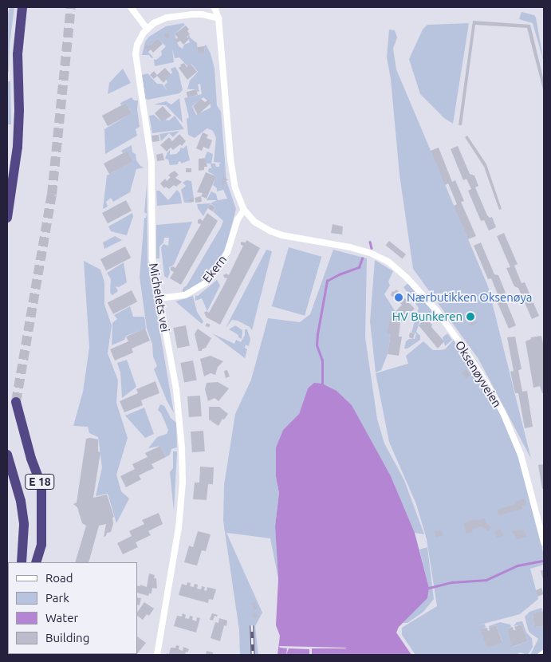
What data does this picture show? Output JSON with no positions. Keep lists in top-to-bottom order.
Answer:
{
  "streets": {
    "highway": ["E 18"],
    "street": ["Ekern", "Michelets vei", "Oksenøyveien"]
  },
  "crossings": [
    ["Ekern", "Michelets vei"],
    ["Ekern", "Oksenøyveien"]
  ],
  "places": ["Nærbutikken Oksenøya", "HV Bunkeren"],
  "legend": [
    "Road",
    "Park",
    "Water",
    "Building"
  ]
}
